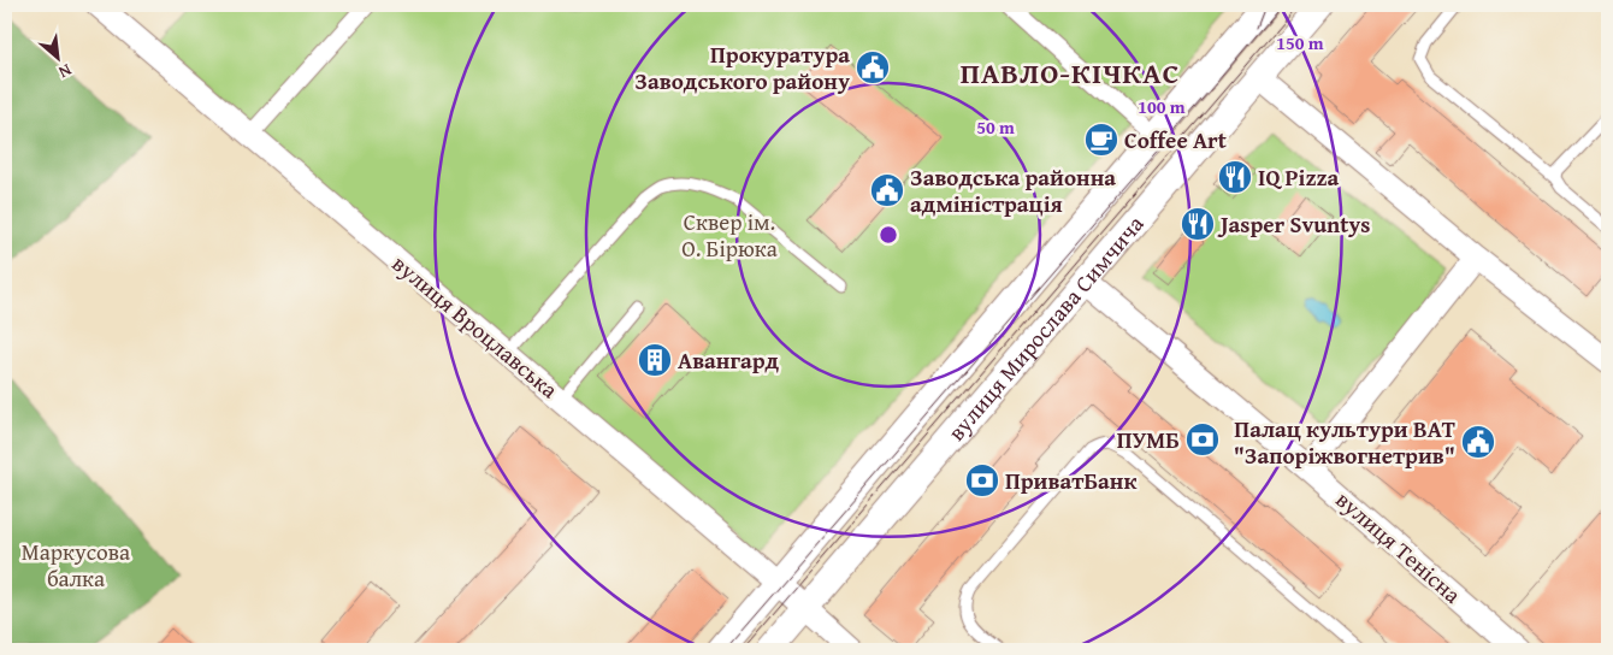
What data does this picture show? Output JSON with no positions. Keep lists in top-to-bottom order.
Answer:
{
  "streets": {
    "street": ["вулиця Вроцлавська", "вулиця Мирослава Симчича", "вулиця Тенісна"]
  },
  "crossings": [
    ["вулиця Вроцлавська", "вулиця Мирослава Симчича"],
    ["вулиця Мирослава Симчича", "вулиця Тенісна"]
  ],
  "districts": ["ПАВЛО-КІЧКАС"],
  "parks": ["Сквер ім. О. Бірюка", "Маркусова балка"],
  "places": {
    "public building": ["Прокуратура Заводського району", "Заводська районна адміністрація", "Палац культури ВАТ \"Запоріжвогнетрив\""],
    "cafe": ["Coffee Art"],
    "restaurant": ["IQ Pіzza", "Jasper Svuntys"],
    "building": ["Авангард"],
    "bank": ["ПУМБ", "ПриватБанк"]
  },
  "north": "bottom right",
  "rings": ["150 m", "100 m", "50 m"]
}
